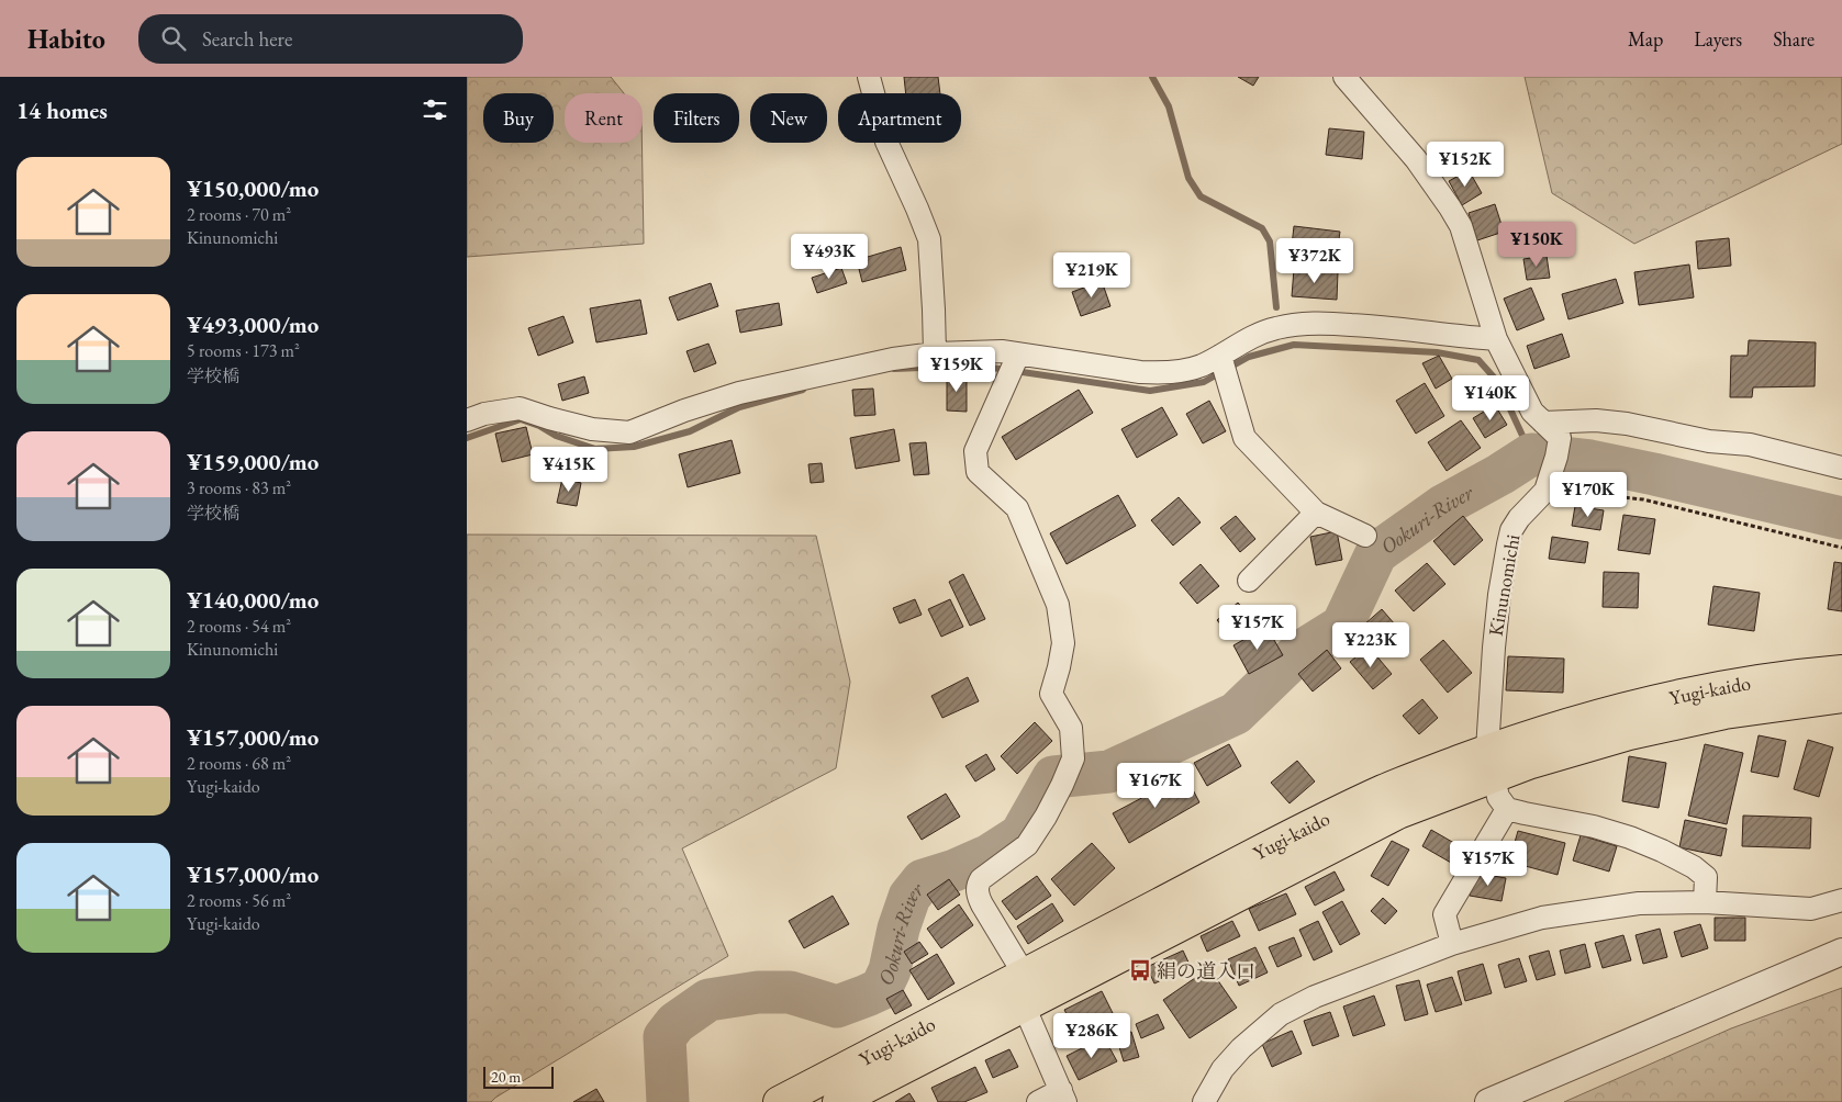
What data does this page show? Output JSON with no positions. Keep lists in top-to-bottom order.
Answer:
{
  "streets": {
    "main road": ["Yugi-kaido"],
    "street": ["Kinunomichi"]
  },
  "crossings": [
    ["Kinunomichi", "Yugi-kaido"]
  ],
  "water": ["Ookuri-River"],
  "places": {
    "bus stop": ["絹の道入口"]
  },
  "scale_bar": "20 m",
  "page": {
    "header": "Habito",
    "search": "Search here",
    "nav": ["Map", "Layers", "Share"],
    "heading": "14 homes",
    "chip": [
      "Buy",
      "Rent",
      "Filters",
      "New",
      "Apartment"
    ],
    "price": [
      "¥152K",
      "¥150K",
      "¥493K",
      "¥372K",
      "¥219K",
      "¥159K",
      "¥140K",
      "¥415K",
      "¥170K",
      "¥157K",
      "¥223K",
      "¥167K",
      "¥157K",
      "¥286K"
    ],
    "list": [
      {
        "name": "¥150,000/mo",
        "note": "2 rooms · 70 m² · Kinunomichi"
      },
      {
        "name": "¥493,000/mo",
        "note": "5 rooms · 173 m² · 学校橋"
      },
      {
        "name": "¥159,000/mo",
        "note": "3 rooms · 83 m² · 学校橋"
      },
      {
        "name": "¥140,000/mo",
        "note": "2 rooms · 54 m² · Kinunomichi"
      },
      {
        "name": "¥157,000/mo",
        "note": "2 rooms · 68 m² · Yugi-kaido"
      },
      {
        "name": "¥157,000/mo",
        "note": "2 rooms · 56 m² · Yugi-kaido"
      }
    ],
    "scale": "20 m"
  }
}
